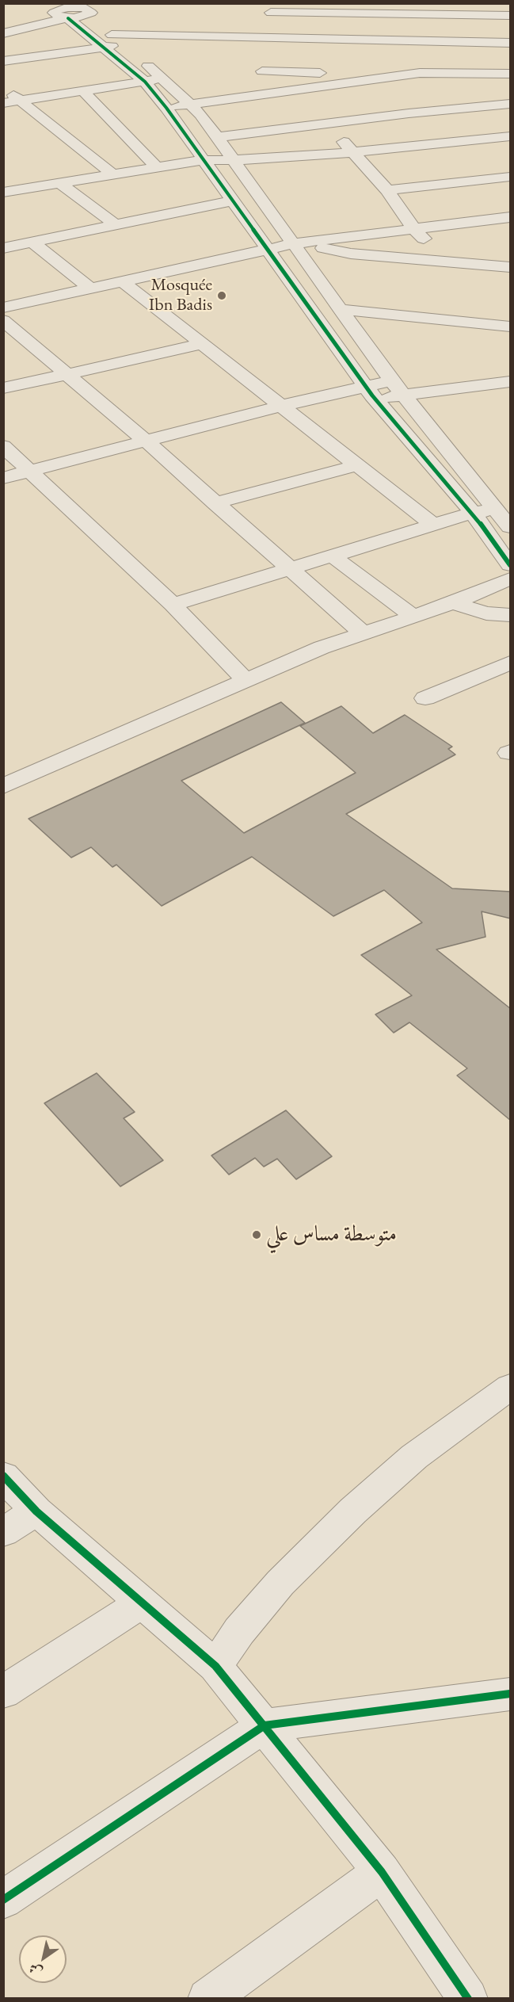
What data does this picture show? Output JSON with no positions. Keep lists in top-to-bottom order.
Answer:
{
  "places": ["Mosquée Ibn Badis", "متوسطة مساس علي"],
  "north": "bottom left"
}
